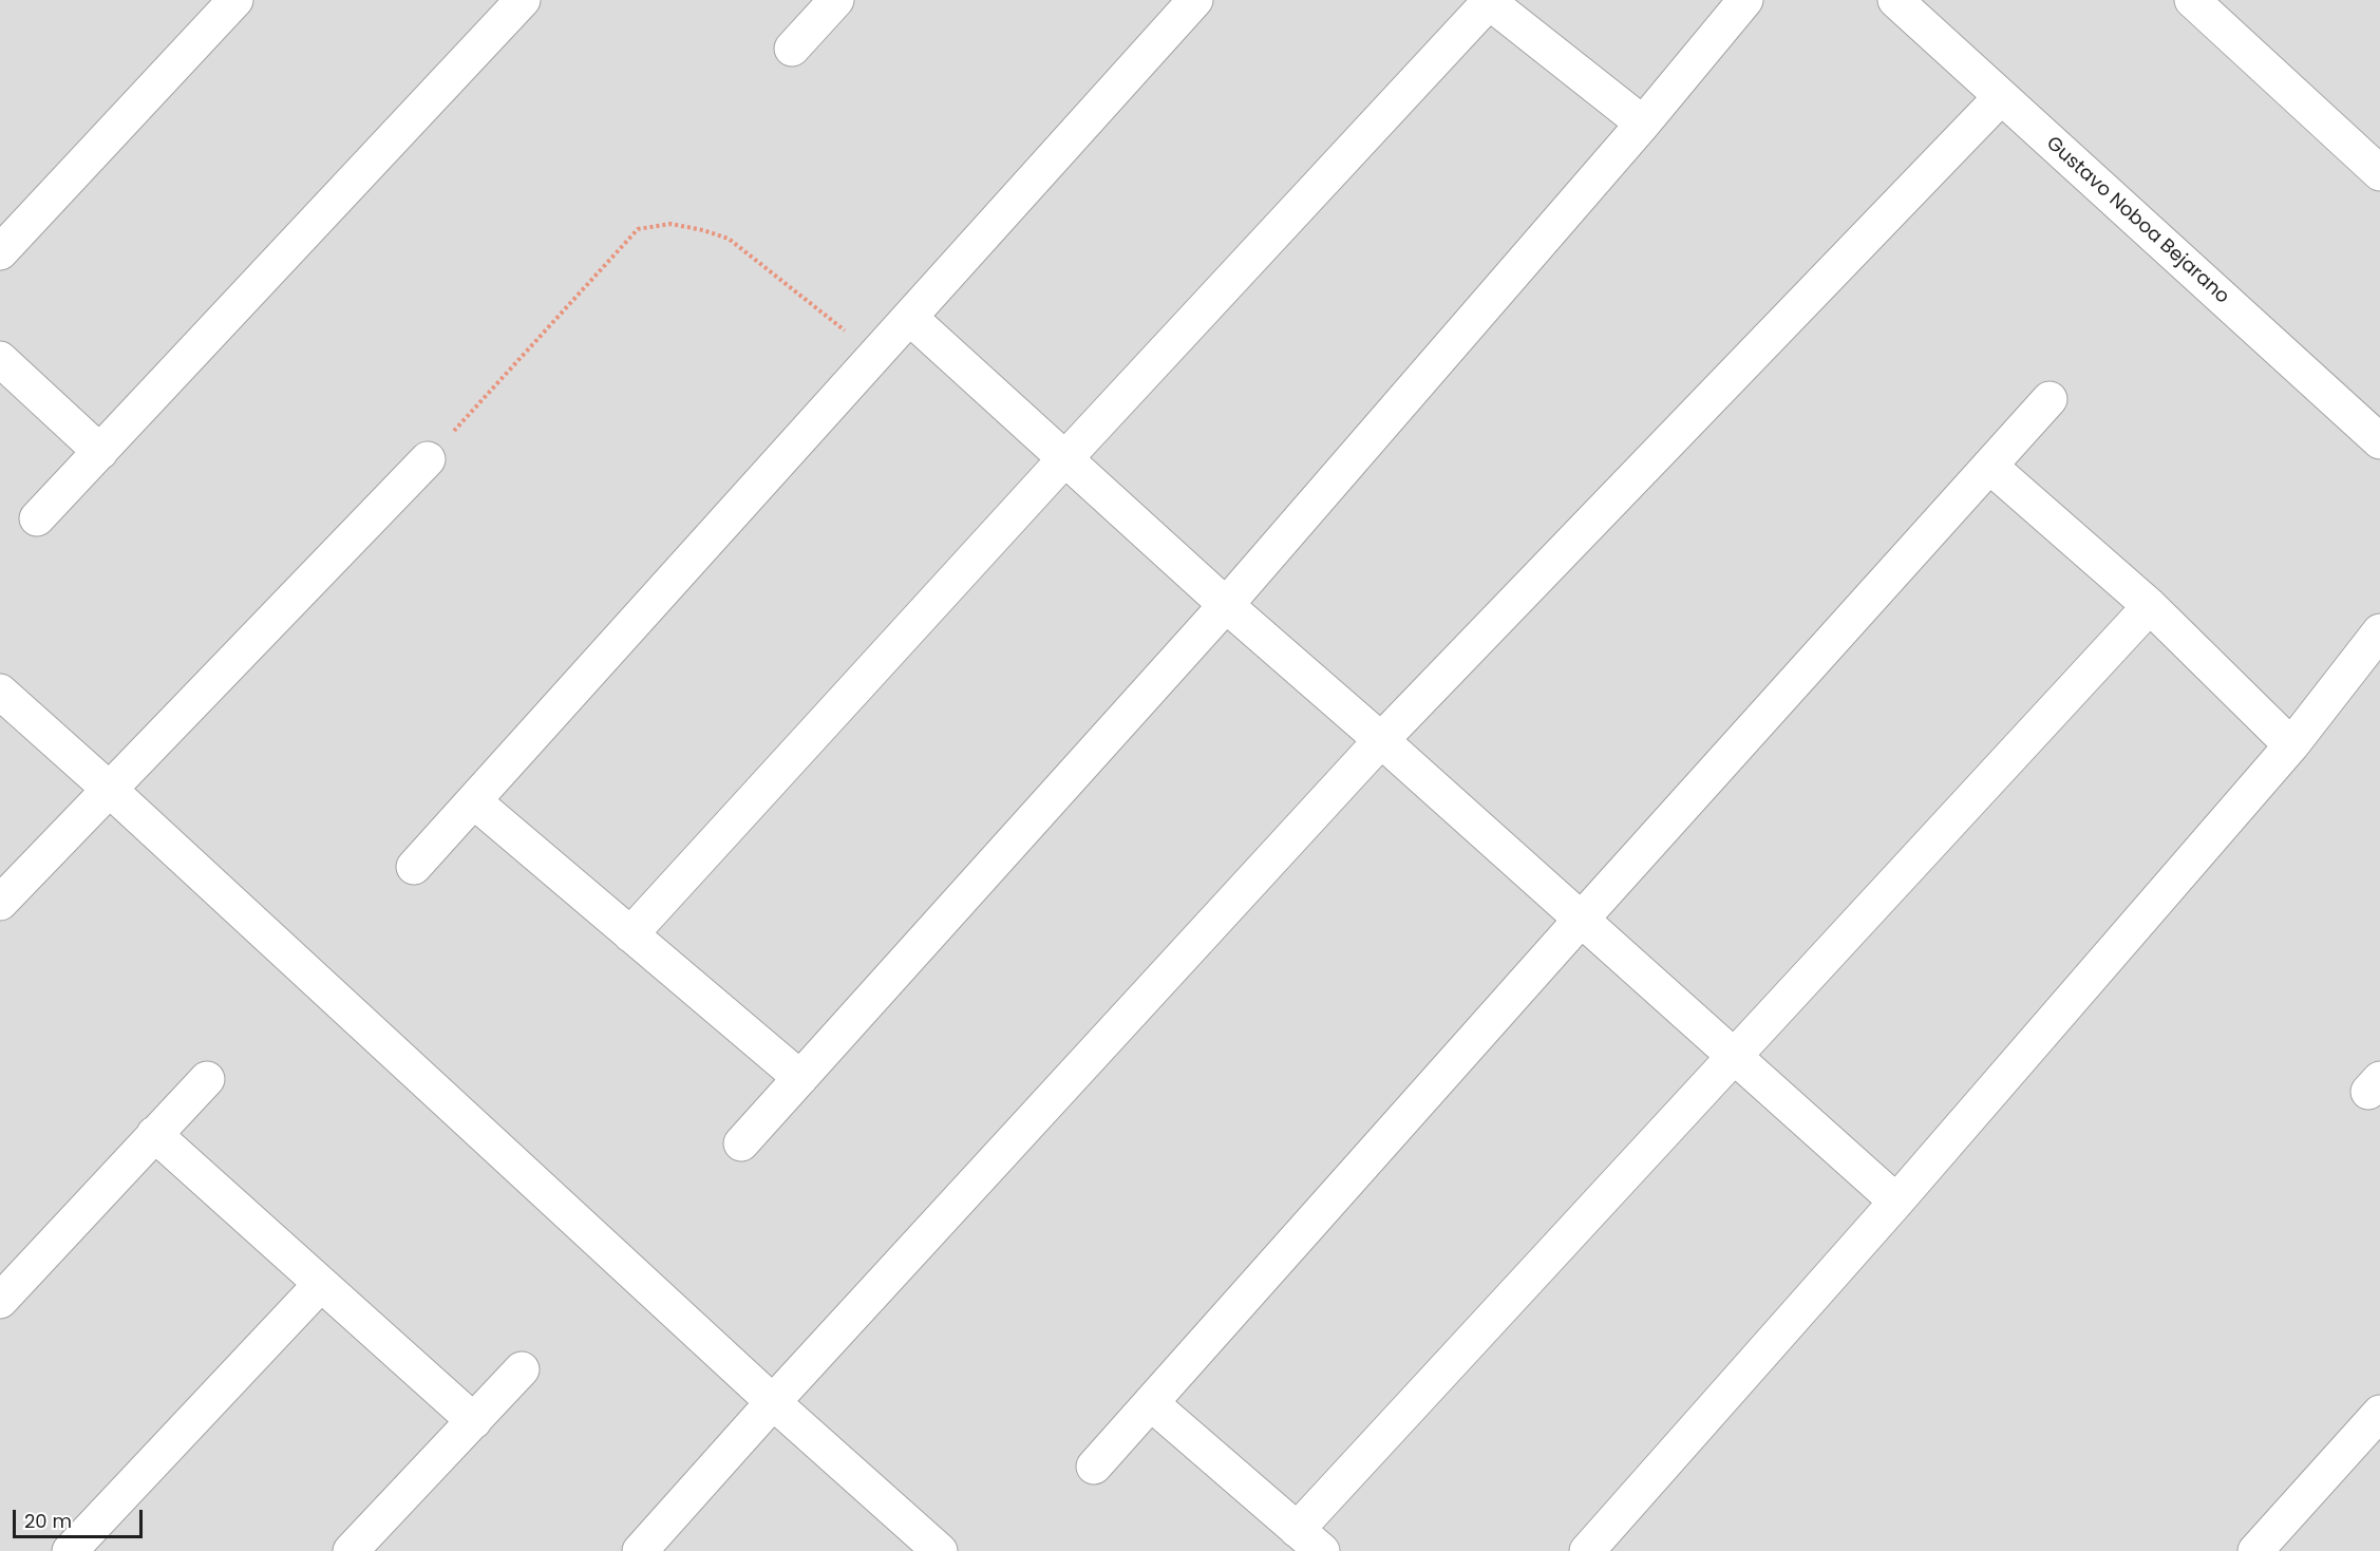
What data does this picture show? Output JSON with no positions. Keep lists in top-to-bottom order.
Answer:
{
  "streets": {
    "street": ["Gustavo Noboa Bejarano"]
  },
  "scale_bar": "20 m"
}
